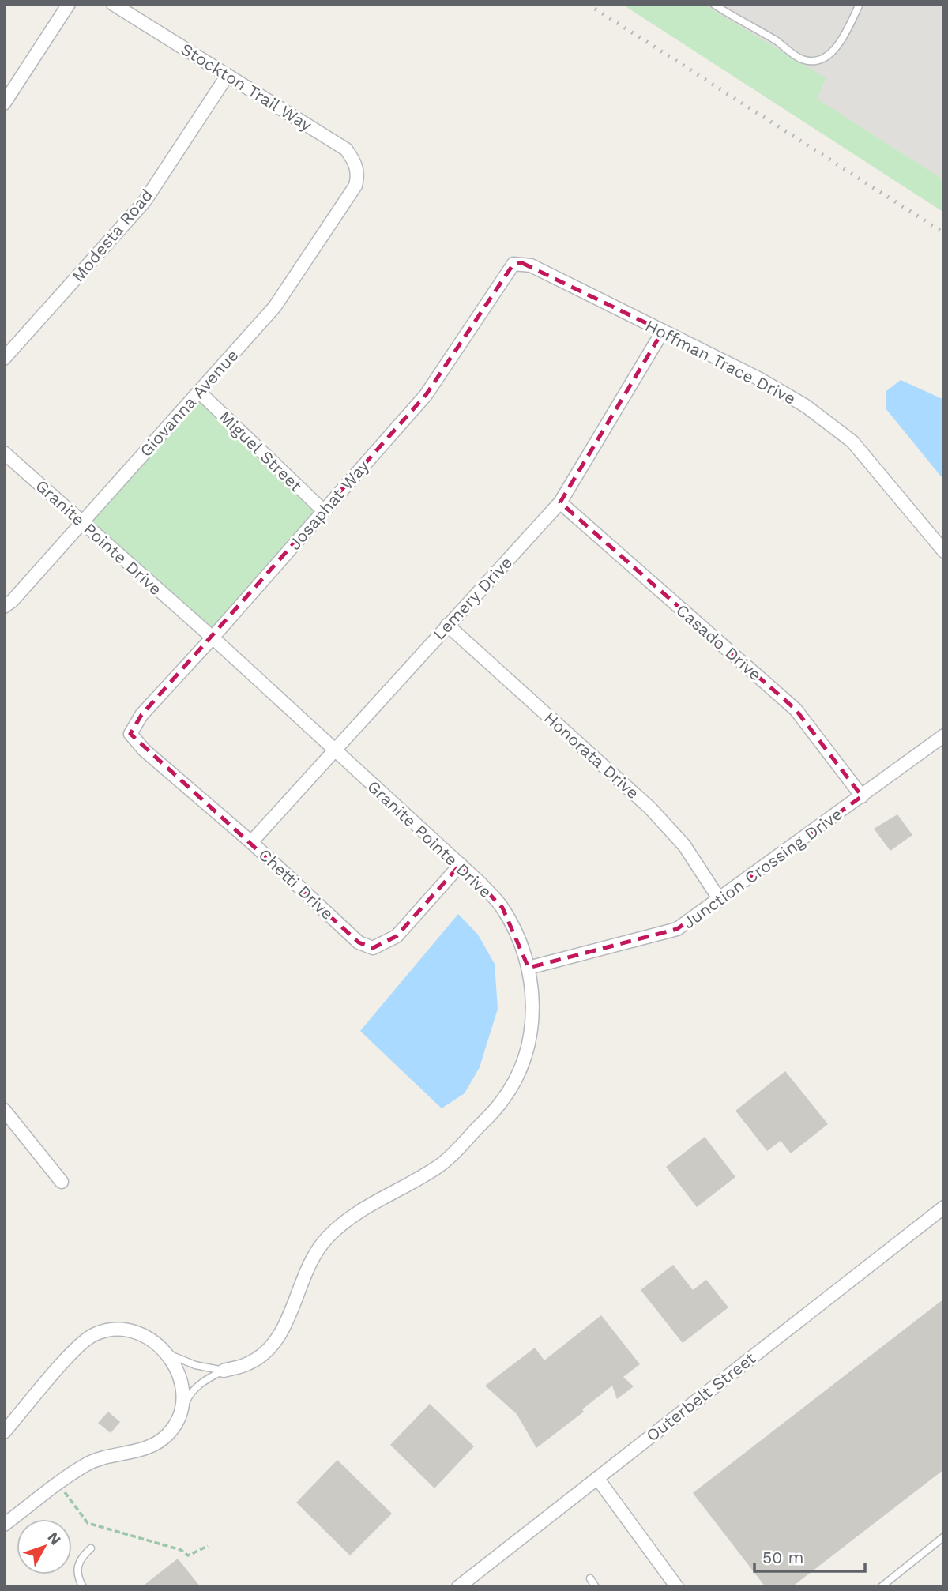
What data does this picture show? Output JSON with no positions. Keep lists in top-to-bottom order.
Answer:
{
  "streets": {
    "street": [
      "Stockton Trail Way",
      "Modesta Road",
      "Hoffman Trace Drive",
      "Giovanna Avenue",
      "Miguel Street",
      "Josaphat Way",
      "Granite Pointe Drive",
      "Lemery Drive",
      "Casado Drive",
      "Honorata Drive",
      "Junction Crossing Drive",
      "Chetti Drive",
      "Outerbelt Street"
    ]
  },
  "crossings": [
    ["Stockton Trail Way", "Modesta Road"],
    ["Stockton Trail Way", "Giovanna Avenue"],
    ["Hoffman Trace Drive", "Josaphat Way"],
    ["Hoffman Trace Drive", "Lemery Drive"],
    ["Giovanna Avenue", "Miguel Street"],
    ["Giovanna Avenue", "Granite Pointe Drive"],
    ["Miguel Street", "Josaphat Way"],
    ["Josaphat Way", "Granite Pointe Drive"],
    ["Josaphat Way", "Chetti Drive"],
    ["Granite Pointe Drive", "Lemery Drive"],
    ["Granite Pointe Drive", "Junction Crossing Drive"],
    ["Granite Pointe Drive", "Chetti Drive"],
    ["Lemery Drive", "Casado Drive"],
    ["Lemery Drive", "Honorata Drive"],
    ["Lemery Drive", "Chetti Drive"],
    ["Casado Drive", "Junction Crossing Drive"],
    ["Honorata Drive", "Junction Crossing Drive"]
  ],
  "scale_bar": "50 m",
  "north": "top right"
}
